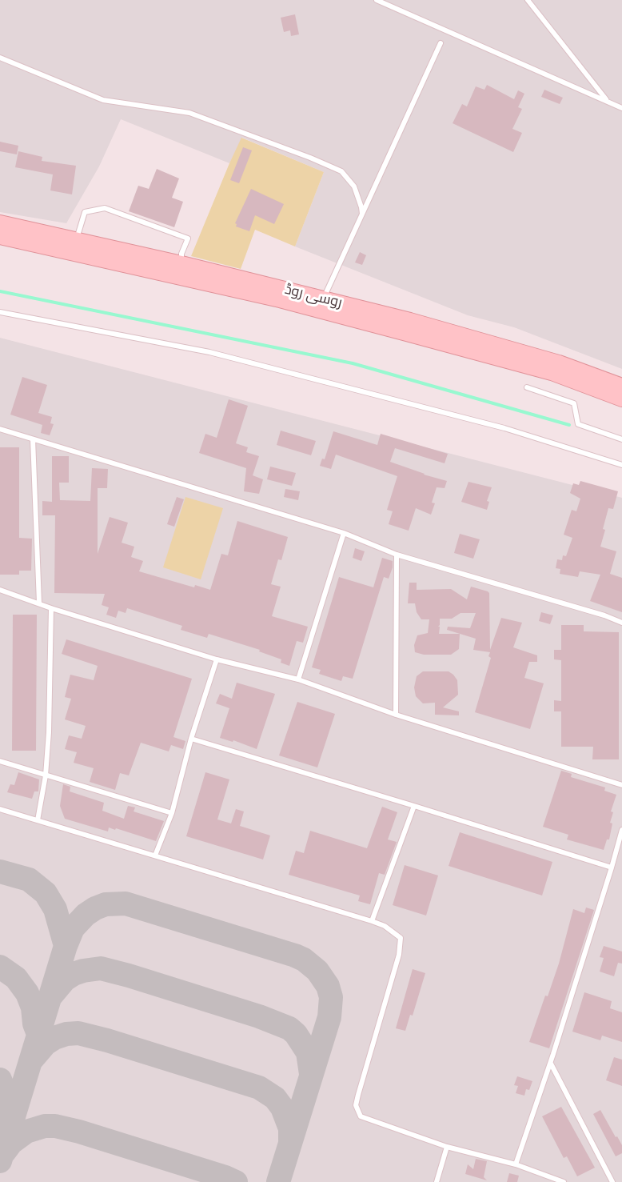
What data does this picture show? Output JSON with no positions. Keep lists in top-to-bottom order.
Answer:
{
  "streets": {
    "main road": ["روسی روڈ"]
  }
}
